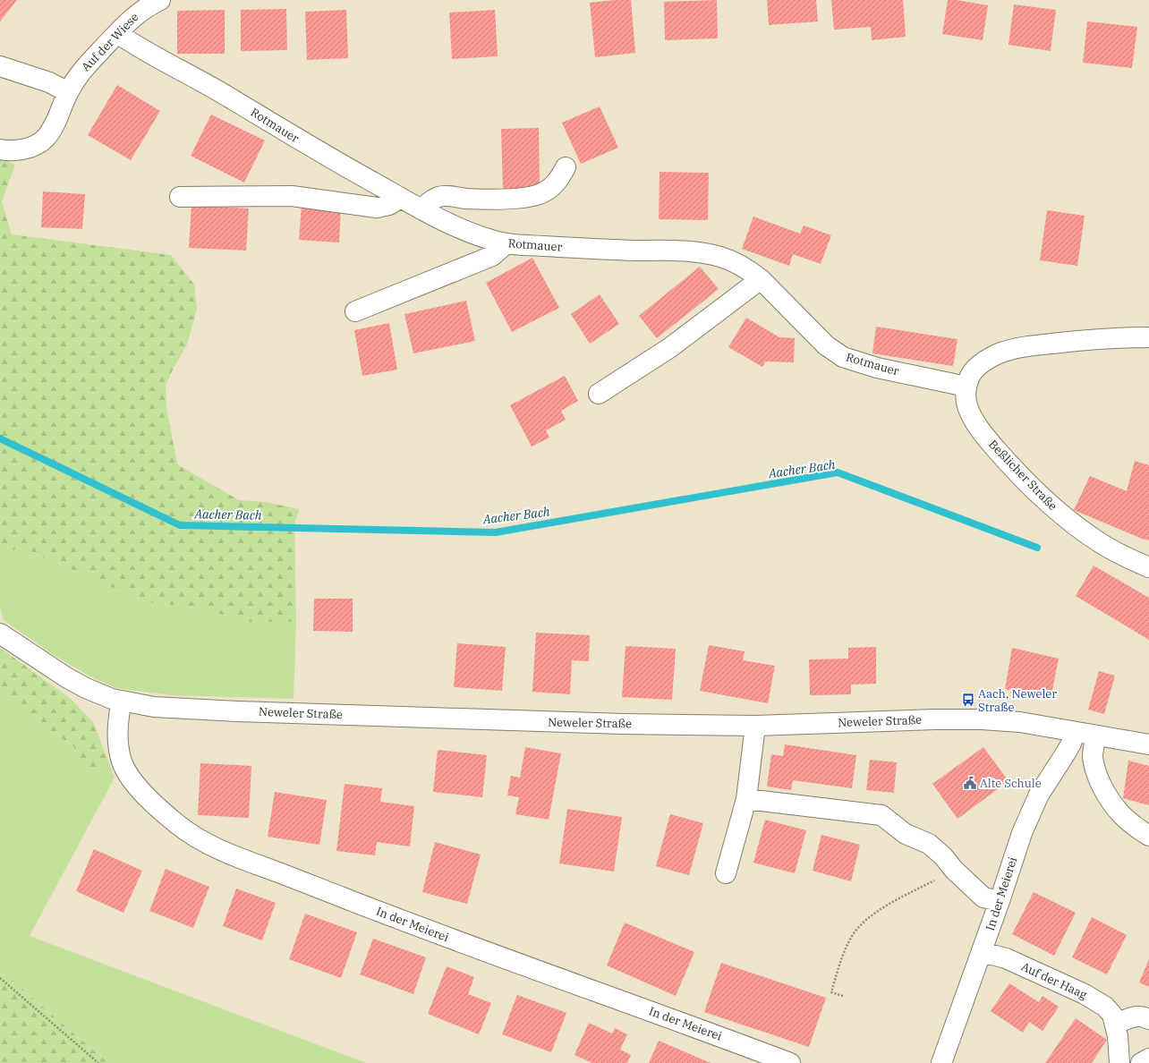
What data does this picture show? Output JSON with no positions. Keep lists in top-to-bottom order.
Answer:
{
  "streets": {
    "street": [
      "Auf der Wiese",
      "Rotmauer",
      "Beßlicher Straße",
      "Neweler Straße",
      "In der Meierei",
      "Auf der Haag"
    ]
  },
  "crossings": [
    ["Auf der Wiese", "Rotmauer"],
    ["Rotmauer", "Beßlicher Straße"],
    ["Neweler Straße", "In der Meierei"],
    ["In der Meierei", "Auf der Haag"]
  ],
  "water": ["Aacher Bach"],
  "places": {
    "bus stop": ["Aach, Neweler Straße"],
    "public building": ["Alte Schule"]
  }
}
